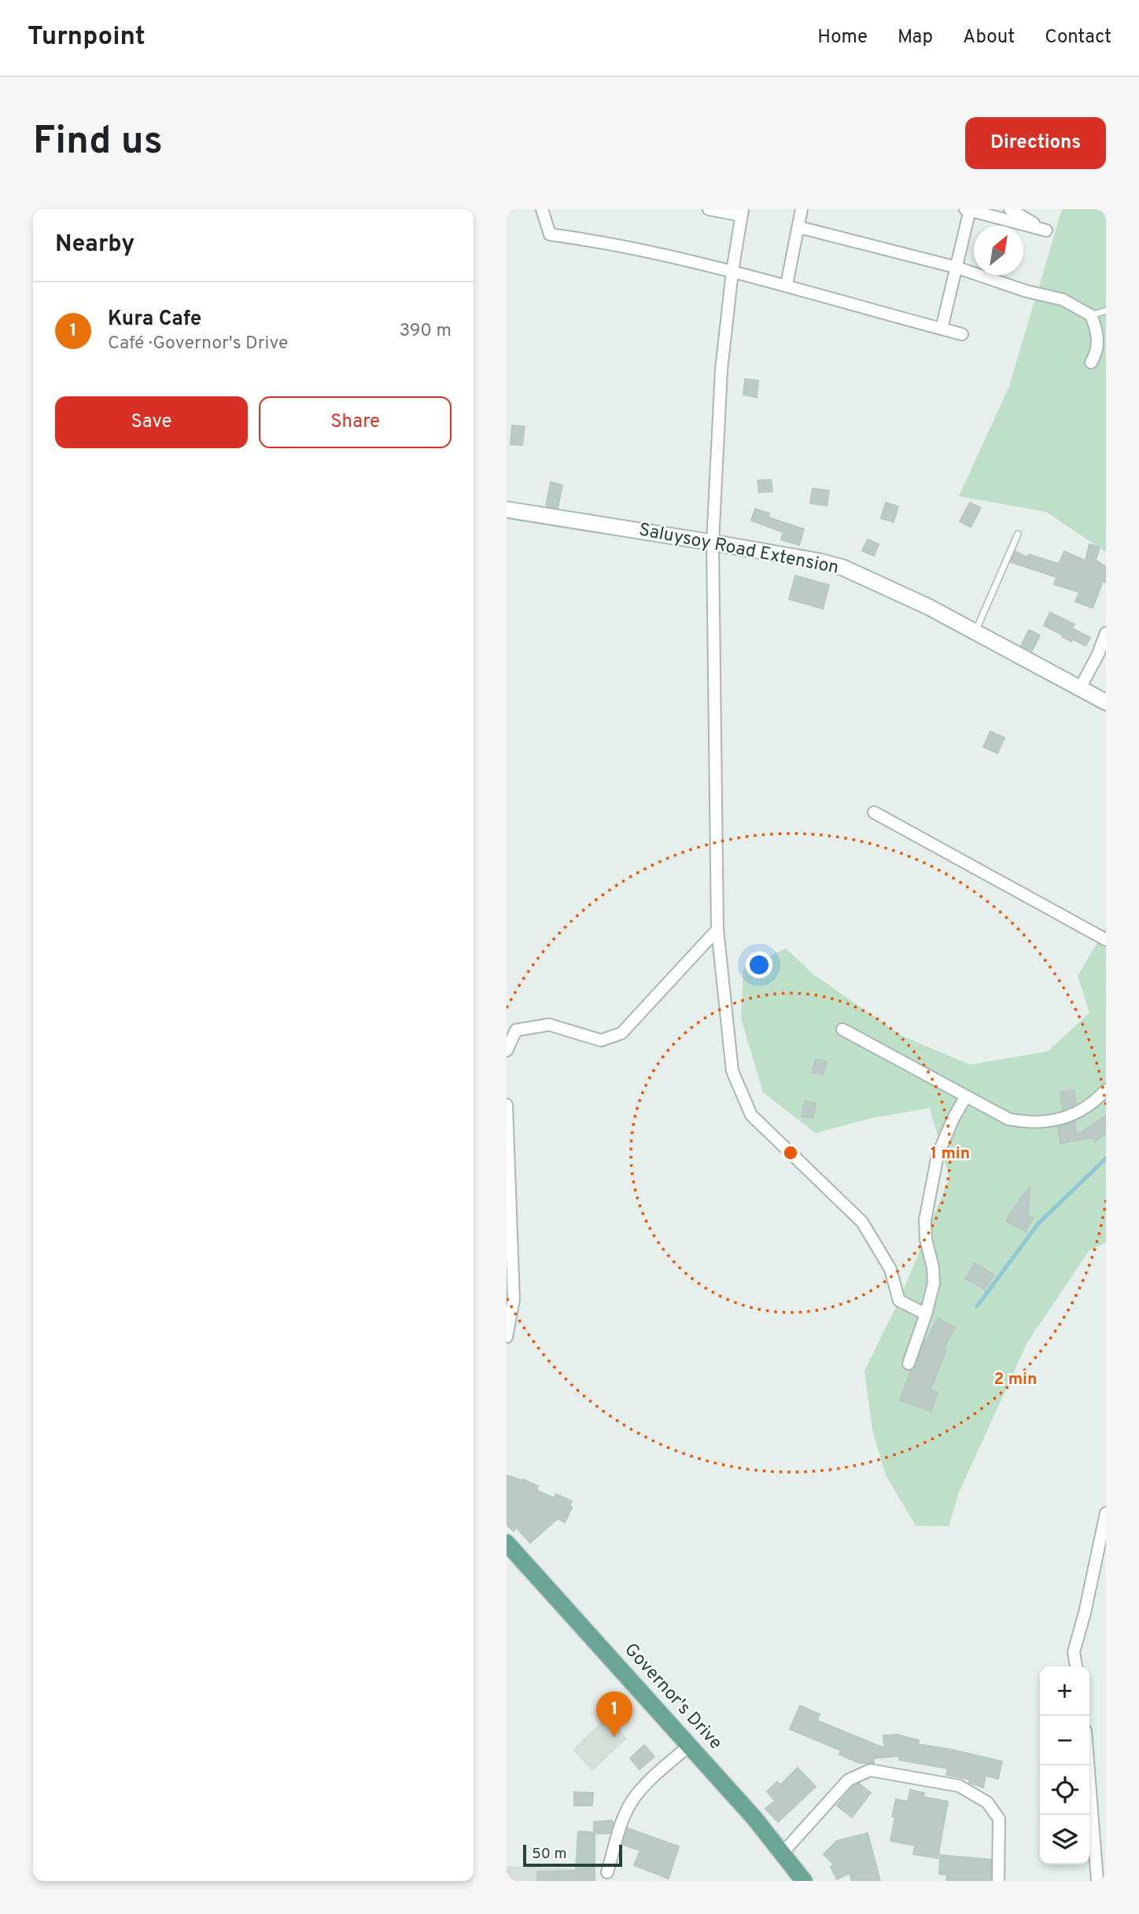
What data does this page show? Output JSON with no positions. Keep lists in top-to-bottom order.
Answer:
{
  "streets": {
    "main road": ["Saluysoy Road Extension", "Governor's Drive"]
  },
  "scale_bar": "50 m",
  "north": "top right",
  "page": {
    "header": "Turnpoint",
    "nav": [
      "Home",
      "Map",
      "About",
      "Contact"
    ],
    "buttons": [
      "Directions",
      ["Save", "Share"]
    ],
    "title": "Find us",
    "heading": "Nearby",
    "list": [
      {
        "mark": "1",
        "name": "Kura Cafe",
        "note": "Café · Governor's Drive",
        "value": "390 m"
      }
    ],
    "map_buttons": ["+", "−"],
    "pins": "1",
    "scale": "50 m"
  },
  "rings": ["1 min", "2 min"]
}
